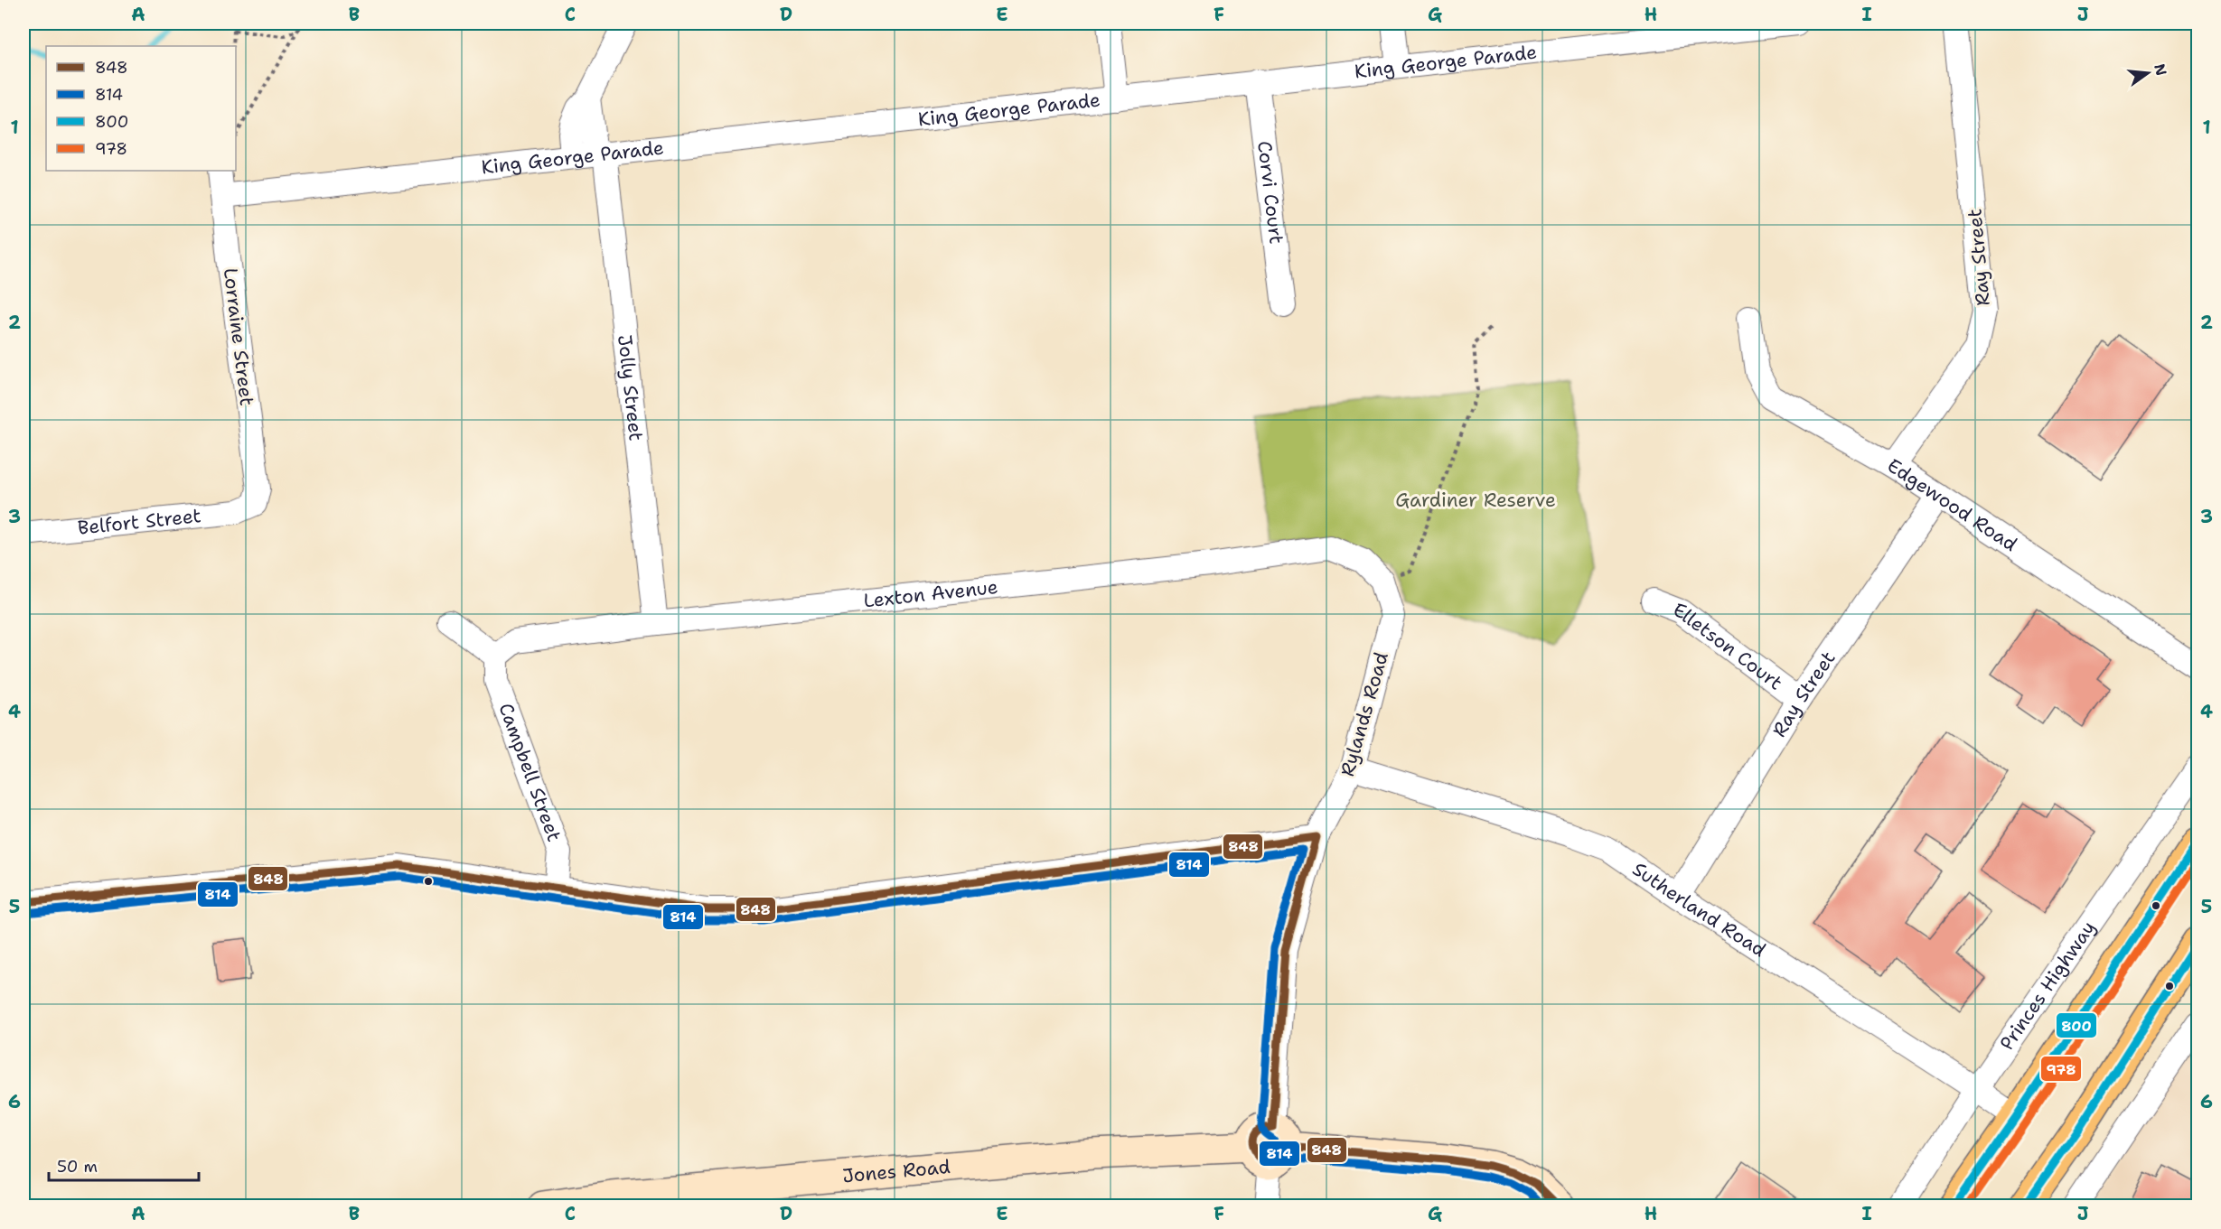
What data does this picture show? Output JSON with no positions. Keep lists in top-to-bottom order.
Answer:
{
  "streets": {
    "main road": ["Jones Road"],
    "street": [
      "King George Parade",
      "Corvi Court",
      "Ray Street",
      "Lorraine Street",
      "Jolly Street",
      "Edgewood Road",
      "Belfort Street",
      "Lexton Avenue",
      "Elletson Court",
      "Rylands Road",
      "Campbell Street",
      "Sutherland Road",
      "Princes Highway"
    ]
  },
  "crossings": [
    ["King George Parade", "Corvi Court"],
    ["King George Parade", "Lorraine Street"],
    ["King George Parade", "Jolly Street"],
    ["Ray Street", "Edgewood Road"],
    ["Ray Street", "Elletson Court"],
    ["Ray Street", "Sutherland Road"],
    ["Lorraine Street", "Belfort Street"],
    ["Jolly Street", "Lexton Avenue"],
    ["Lexton Avenue", "Rylands Road"],
    ["Lexton Avenue", "Campbell Street"],
    ["Rylands Road", "Sutherland Road"],
    ["Rylands Road", "Jones Road"],
    ["Sutherland Road", "Princes Highway"]
  ],
  "parks": ["Gardiner Reserve"],
  "lines": [
    "transit line 848",
    "transit line 800",
    "transit line 814",
    "transit line 978"
  ],
  "legend": [
    "848",
    "814",
    "800",
    "978"
  ],
  "scale_bar": "50 m",
  "north": "right",
  "grid": {
    "columns": [
      "A",
      "B",
      "C",
      "D",
      "E",
      "F",
      "G",
      "H",
      "I",
      "J"
    ],
    "rows": [
      "1",
      "2",
      "3",
      "4",
      "5",
      "6"
    ]
  }
}
